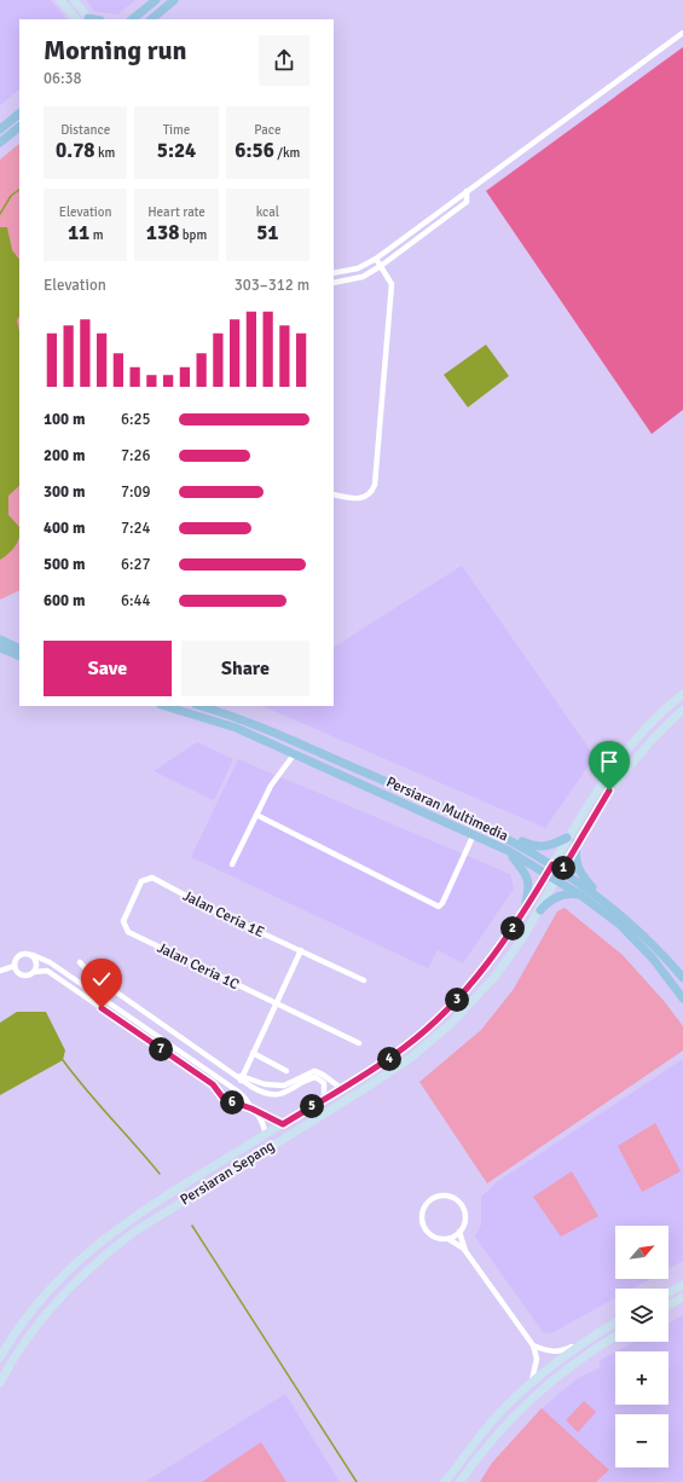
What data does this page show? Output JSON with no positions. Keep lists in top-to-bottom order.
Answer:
{
  "streets": {
    "main road": ["Persiaran Multimedia"],
    "street": ["Jalan Ceria 1E", "Jalan Ceria 1C", "Persiaran Sepang"]
  },
  "crossings": [
    ["Persiaran Multimedia", "Persiaran Sepang"],
    ["Jalan Ceria 1E", "Jalan Ceria 1C"]
  ],
  "north": "top right",
  "page": {
    "heading": ["Morning run", "06:38"],
    "stats": [
      ["Distance", "0.78 km"],
      ["Time", "5:24"],
      ["Pace", "6:56 /km"],
      ["Elevation", "11 m"],
      ["Heart rate", "138 bpm"],
      ["kcal", "51"]
    ],
    "chart": ["Elevation", "303–312 m"],
    "list": [
      {
        "name": "100 m",
        "note": "6:25"
      },
      {
        "name": "200 m",
        "note": "7:26"
      },
      {
        "name": "300 m",
        "note": "7:09"
      },
      {
        "name": "400 m",
        "note": "7:24"
      },
      {
        "name": "500 m",
        "note": "6:27"
      },
      {
        "name": "600 m",
        "note": "6:44"
      }
    ],
    "buttons": ["Save", "Share"],
    "pins": [
      "1",
      "2",
      "3",
      "7",
      "4",
      "6",
      "5"
    ],
    "map_buttons": ["+", "−"]
  }
}
